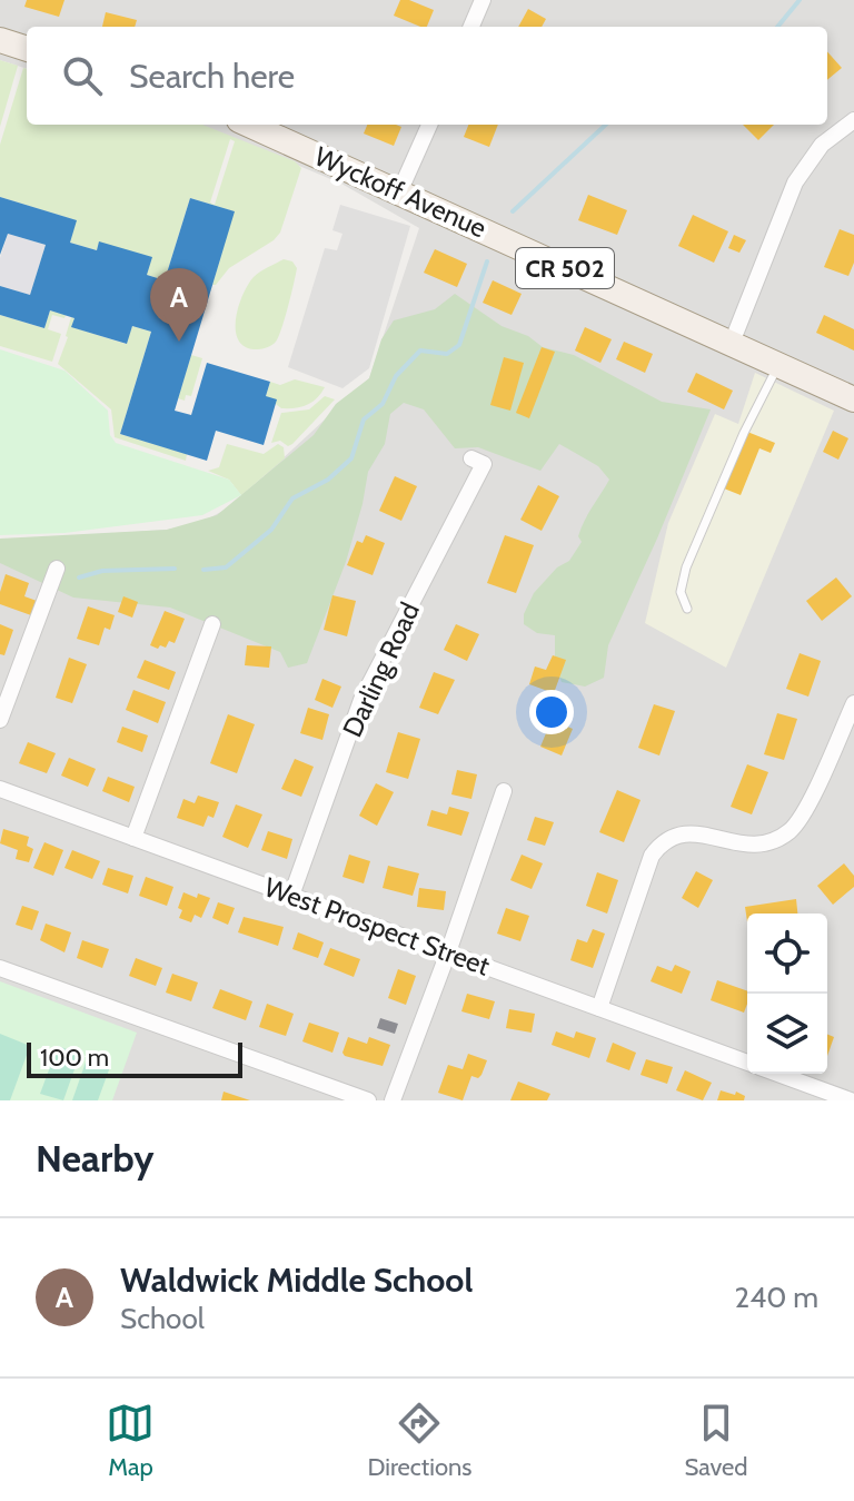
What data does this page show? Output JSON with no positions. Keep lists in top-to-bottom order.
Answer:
{
  "streets": {
    "main road": ["Wyckoff Avenue", "CR 502"],
    "street": ["Darling Road", "West Prospect Street"]
  },
  "crossings": [
    ["Darling Road", "West Prospect Street"]
  ],
  "scale_bar": "100 m",
  "page": {
    "search": "Search here",
    "pins": "A",
    "scale": "100 m",
    "heading": "Nearby",
    "list": [
      {
        "mark": "A",
        "name": "Waldwick Middle School",
        "note": "School",
        "value": "240 m"
      }
    ],
    "nav": ["Map", "Directions", "Saved"]
  }
}
